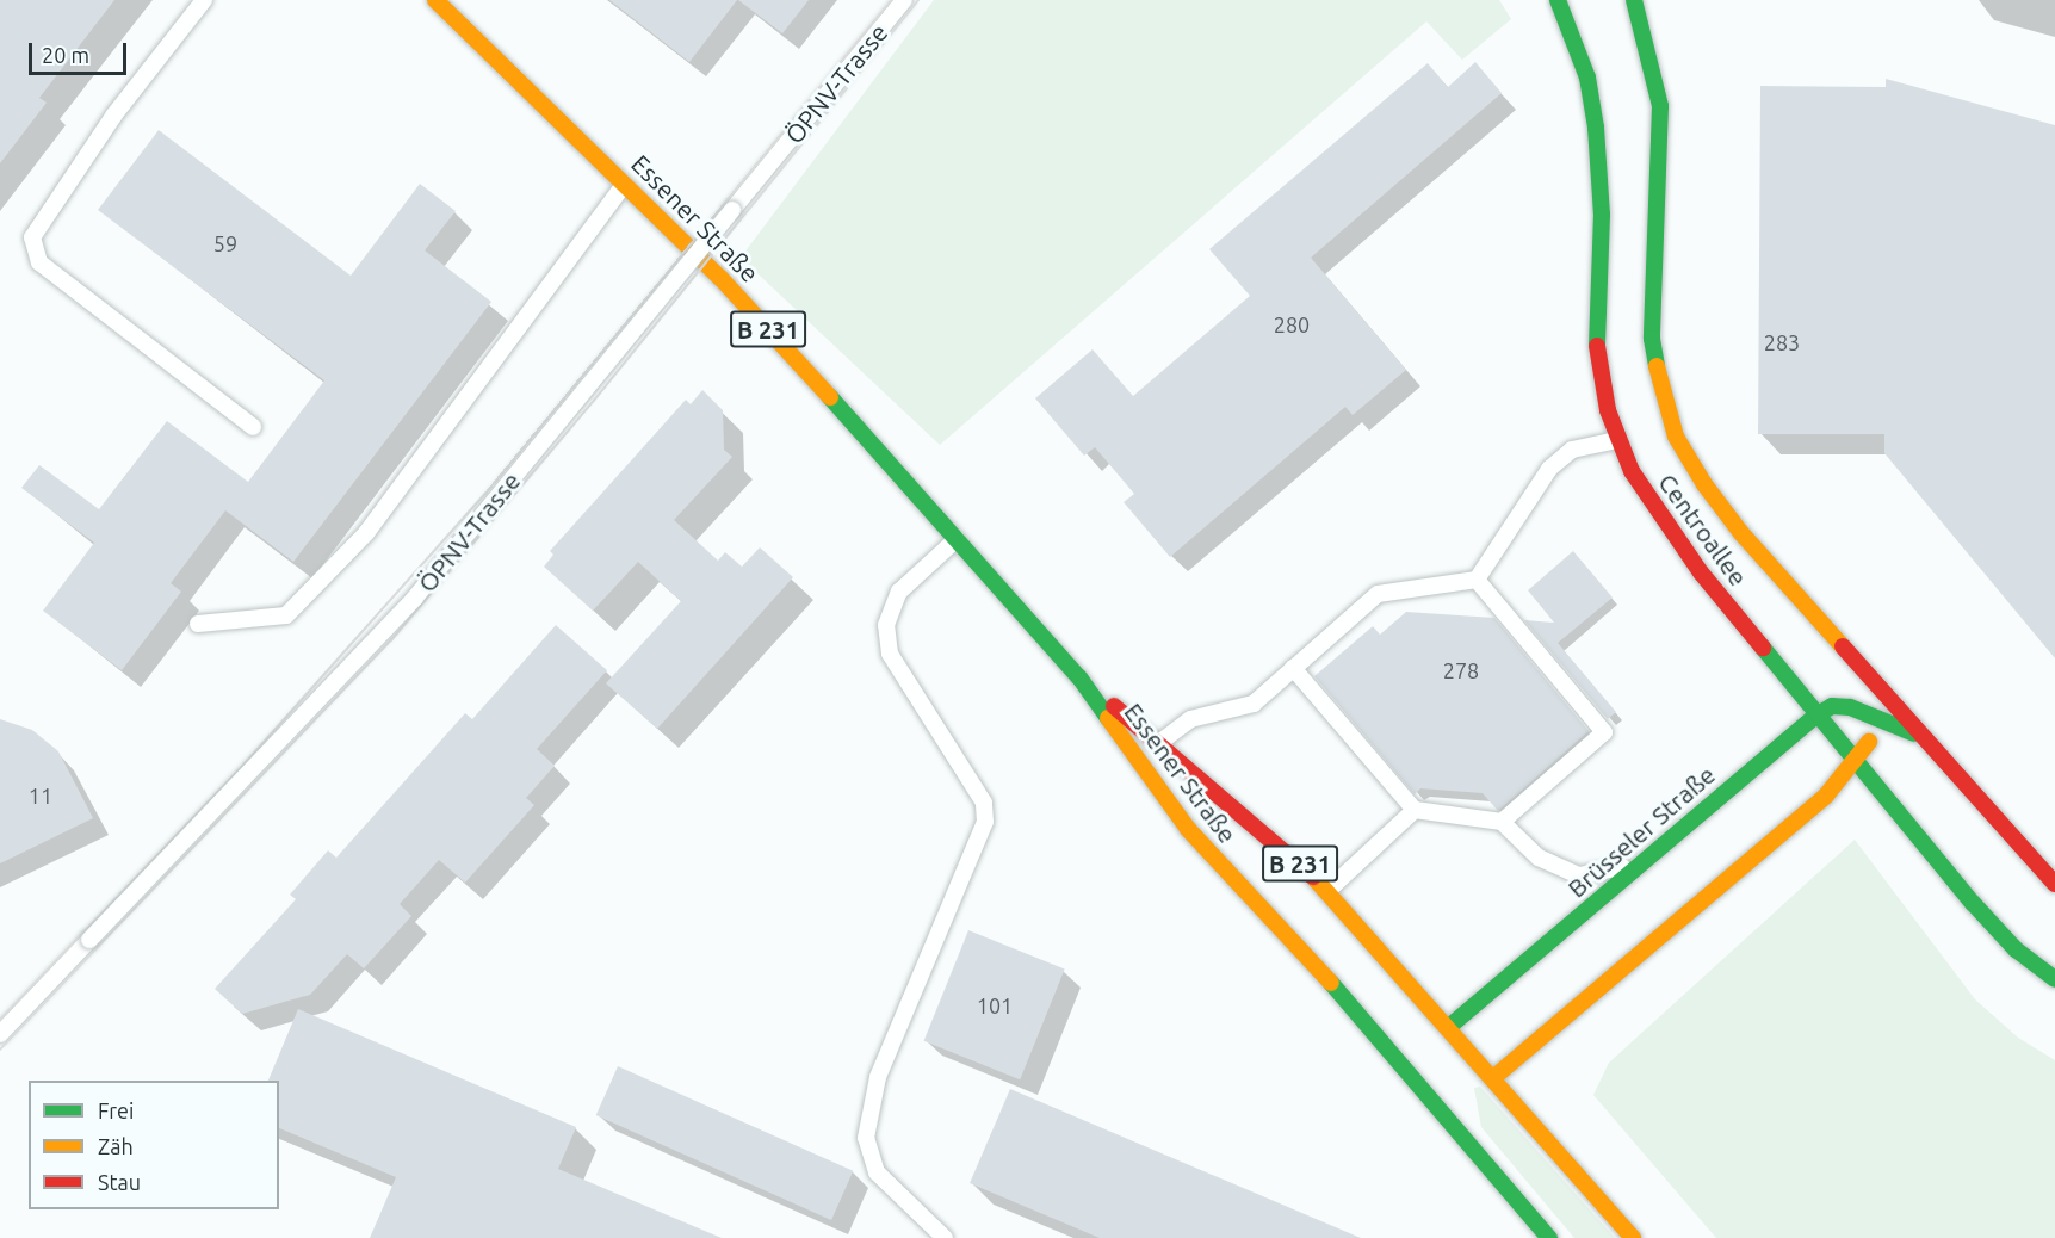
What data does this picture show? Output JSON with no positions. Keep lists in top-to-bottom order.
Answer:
{
  "streets": {
    "street": [
      "Essener Straße",
      "B 231",
      "Centroallee",
      "Brüsseler Straße"
    ],
    "lane": ["ÖPNV-Trasse"]
  },
  "crossings": [
    ["Essener Straße", "Brüsseler Straße"],
    ["Centroallee", "Brüsseler Straße"]
  ],
  "house_numbers": [
    "59",
    "280",
    "283",
    "278",
    "11",
    "101"
  ],
  "legend": ["Frei", "Zäh", "Stau"],
  "scale_bar": "20 m"
}
